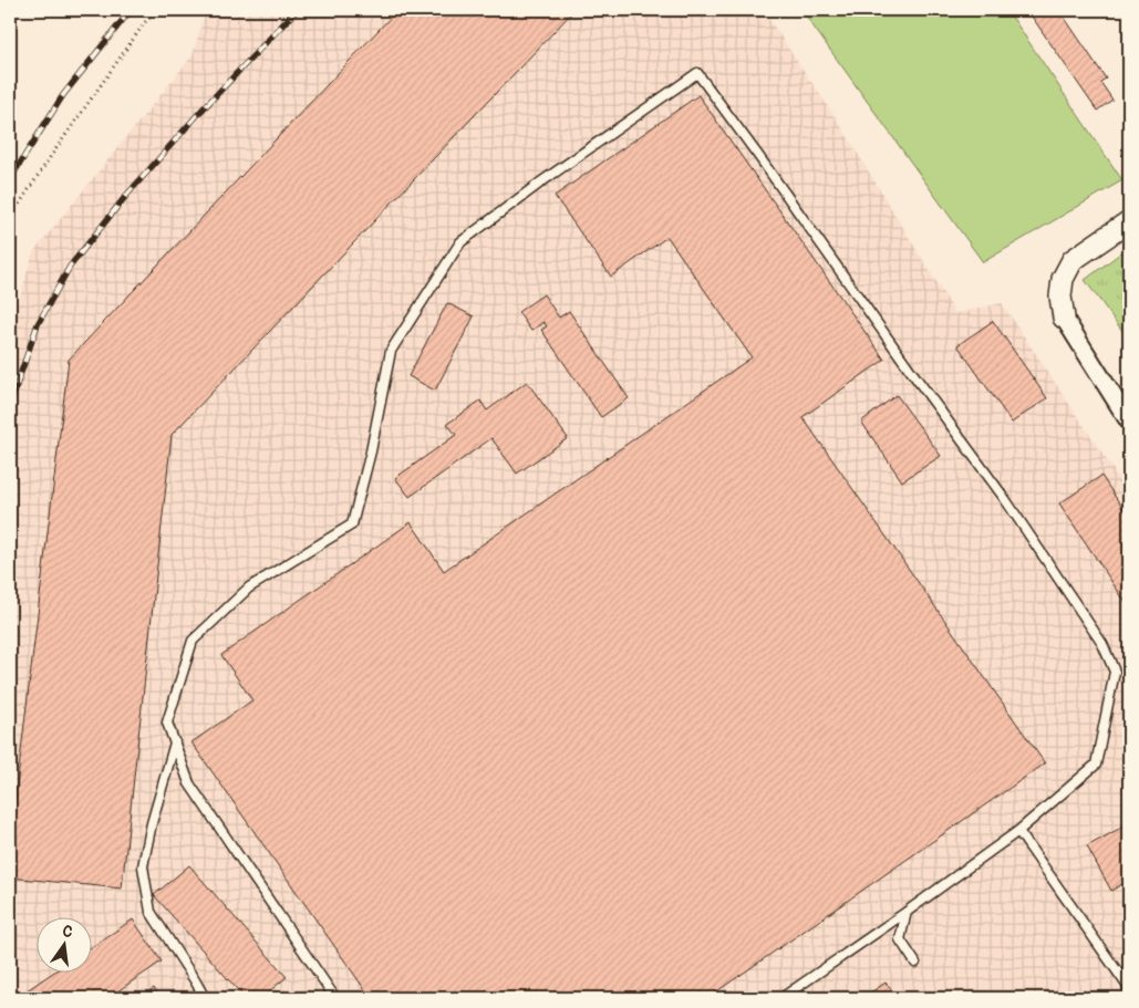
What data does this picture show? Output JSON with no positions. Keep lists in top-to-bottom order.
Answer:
{
  "north": "top"
}
